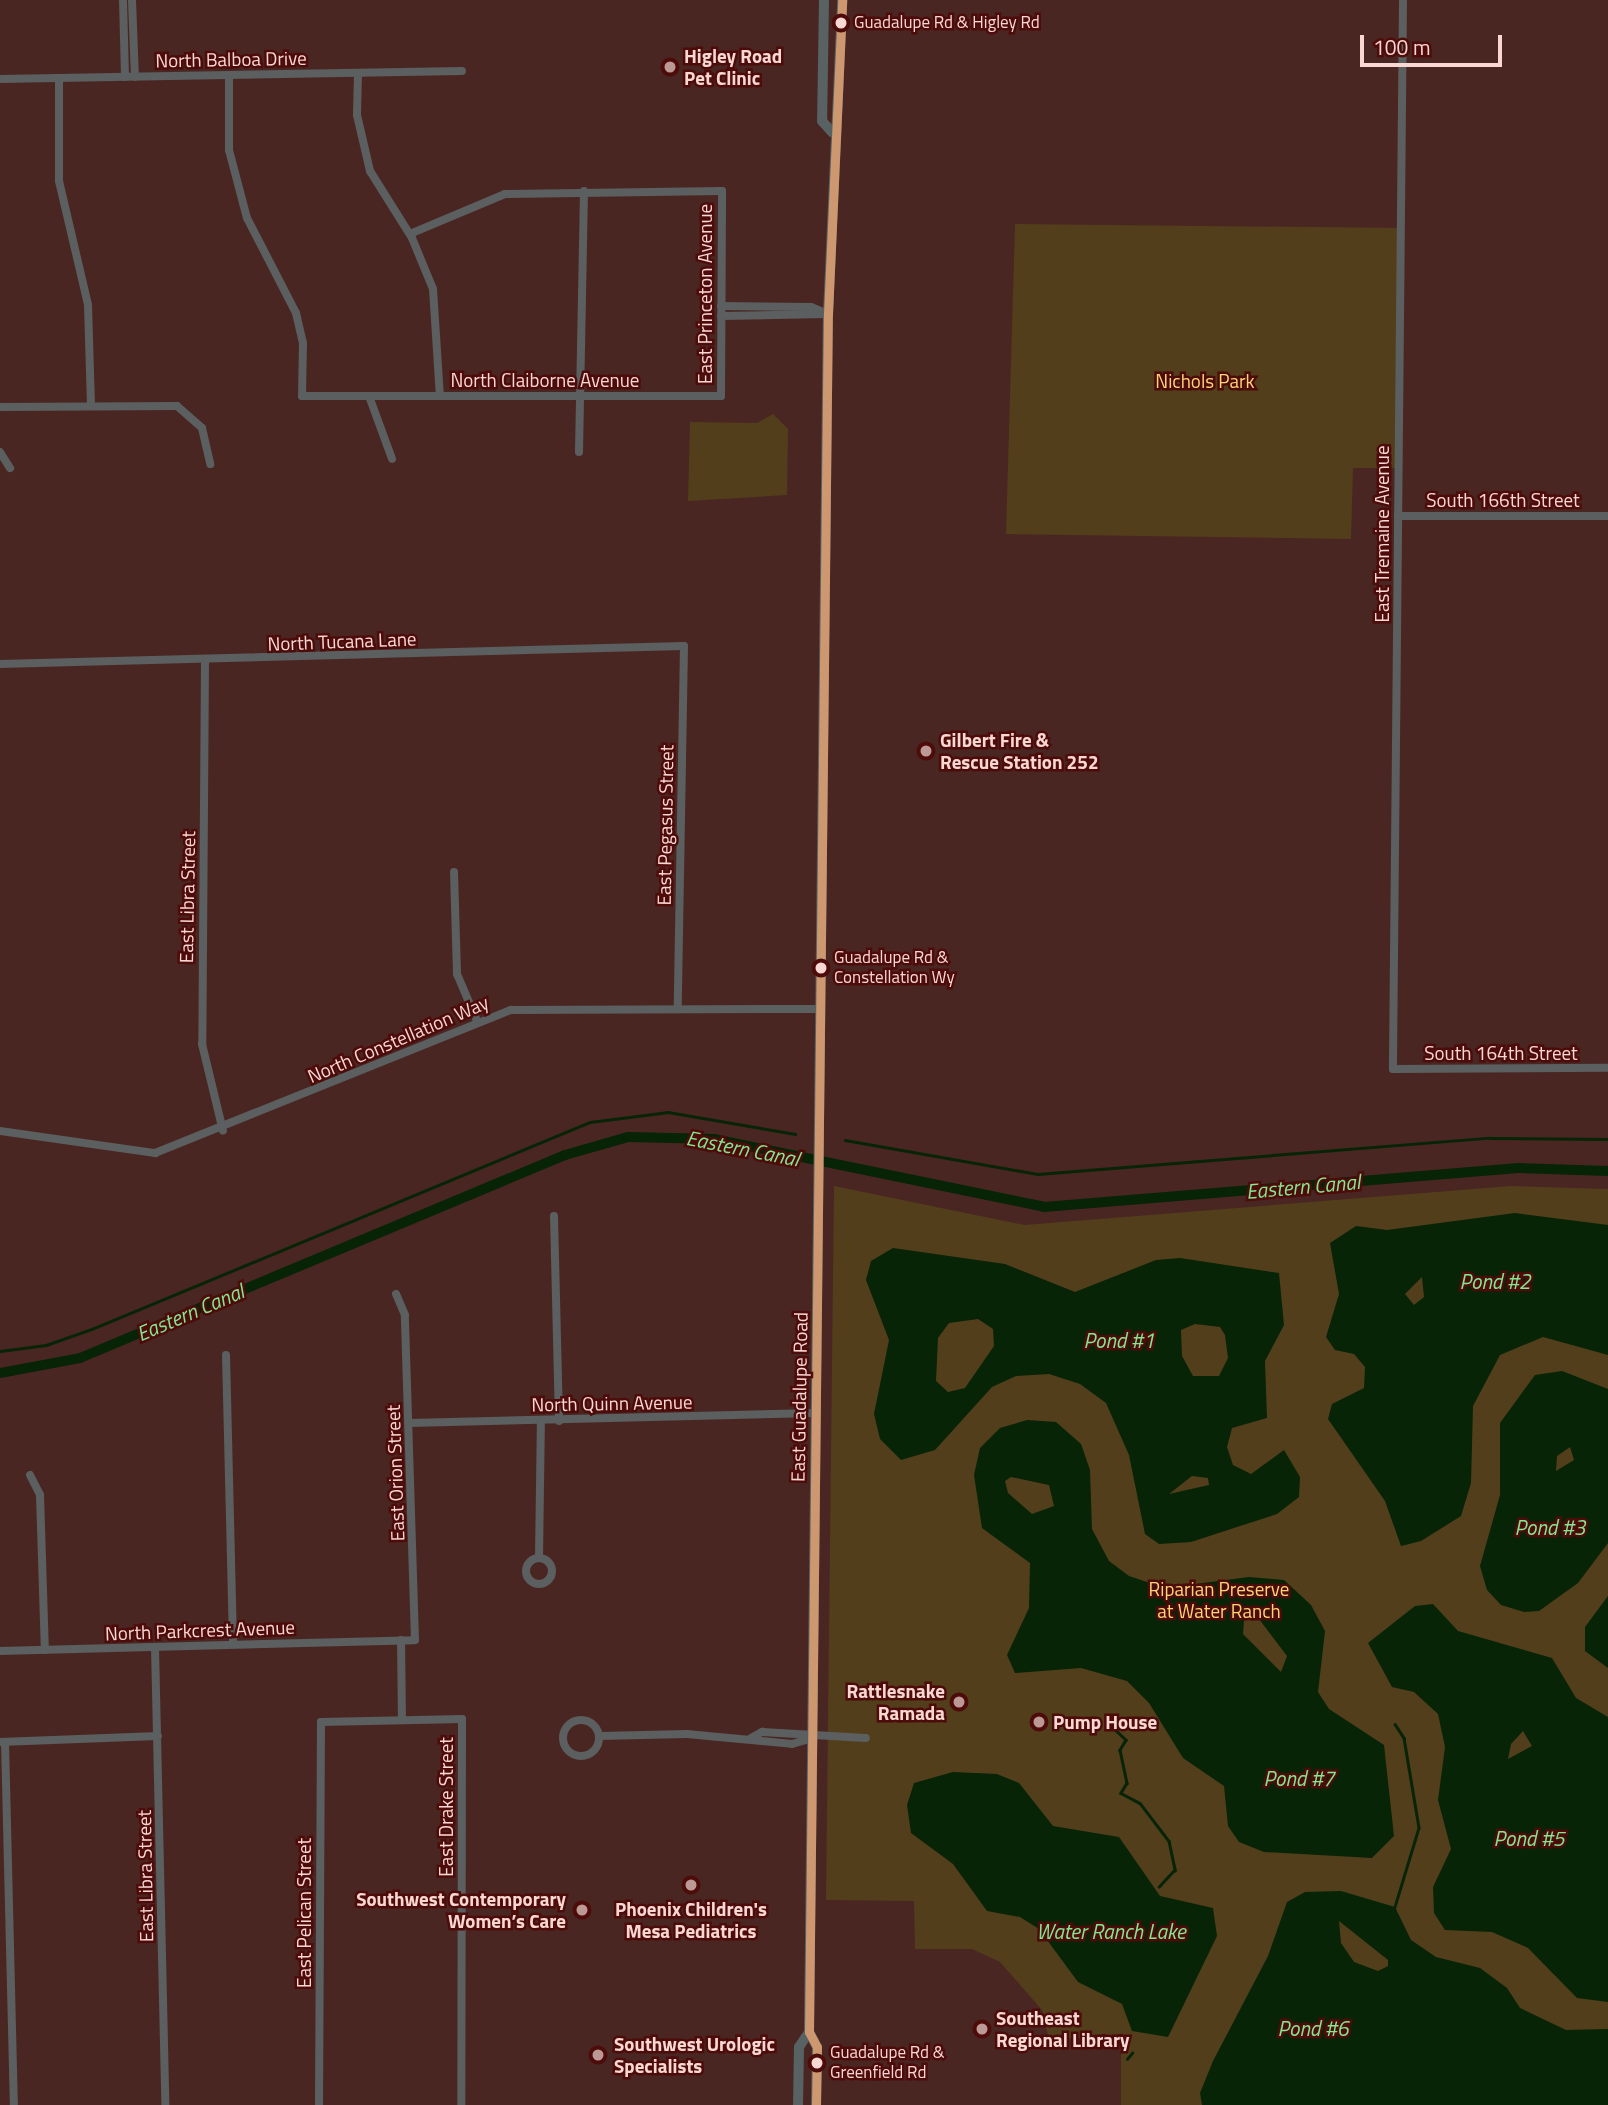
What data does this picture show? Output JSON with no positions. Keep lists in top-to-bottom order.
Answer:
{
  "streets": {
    "main road": ["East Guadalupe Road"],
    "street": [
      "North Balboa Drive",
      "East Princeton Avenue",
      "North Claiborne Avenue",
      "South 166th Street",
      "East Tremaine Avenue",
      "North Tucana Lane",
      "East Pegasus Street",
      "East Libra Street",
      "North Constellation Way",
      "South 164th Street",
      "North Quinn Avenue",
      "East Orion Street",
      "North Parkcrest Avenue",
      "East Drake Street",
      "East Pelican Street"
    ]
  },
  "crossings": [
    ["North Balboa Drive", "North Claiborne Avenue"],
    ["East Princeton Avenue", "North Claiborne Avenue"],
    ["South 166th Street", "East Tremaine Avenue"],
    ["East Tremaine Avenue", "South 164th Street"],
    ["North Tucana Lane", "East Pegasus Street"],
    ["North Tucana Lane", "East Libra Street"],
    ["East Pegasus Street", "North Constellation Way"],
    ["East Libra Street", "North Constellation Way"],
    ["East Libra Street", "North Parkcrest Avenue"],
    ["North Constellation Way", "East Guadalupe Road"],
    ["East Guadalupe Road", "North Quinn Avenue"],
    ["North Quinn Avenue", "East Orion Street"],
    ["East Orion Street", "North Parkcrest Avenue"],
    ["East Drake Street", "East Pelican Street"]
  ],
  "water": [
    "Eastern Canal",
    "Pond #2",
    "Pond #1",
    "Pond #3",
    "Pond #7",
    "Pond #5",
    "Water Ranch Lake",
    "Pond #6"
  ],
  "parks": ["Nichols Park", "Riparian Preserve at Water Ranch"],
  "places": [
    "Guadalupe Rd & Higley Rd",
    "Higley Road Pet Clinic",
    "Gilbert Fire & Rescue Station 252",
    "Guadalupe Rd & Constellation Wy",
    "Rattlesnake Ramada",
    "Pump House",
    "Phoenix Children's Mesa Pediatrics",
    "Southwest Contemporary Women’s Care",
    "Southeast Regional Library",
    "Southwest Urologic Specialists",
    "Guadalupe Rd & Greenfield Rd"
  ],
  "scale_bar": "100 m"
}
